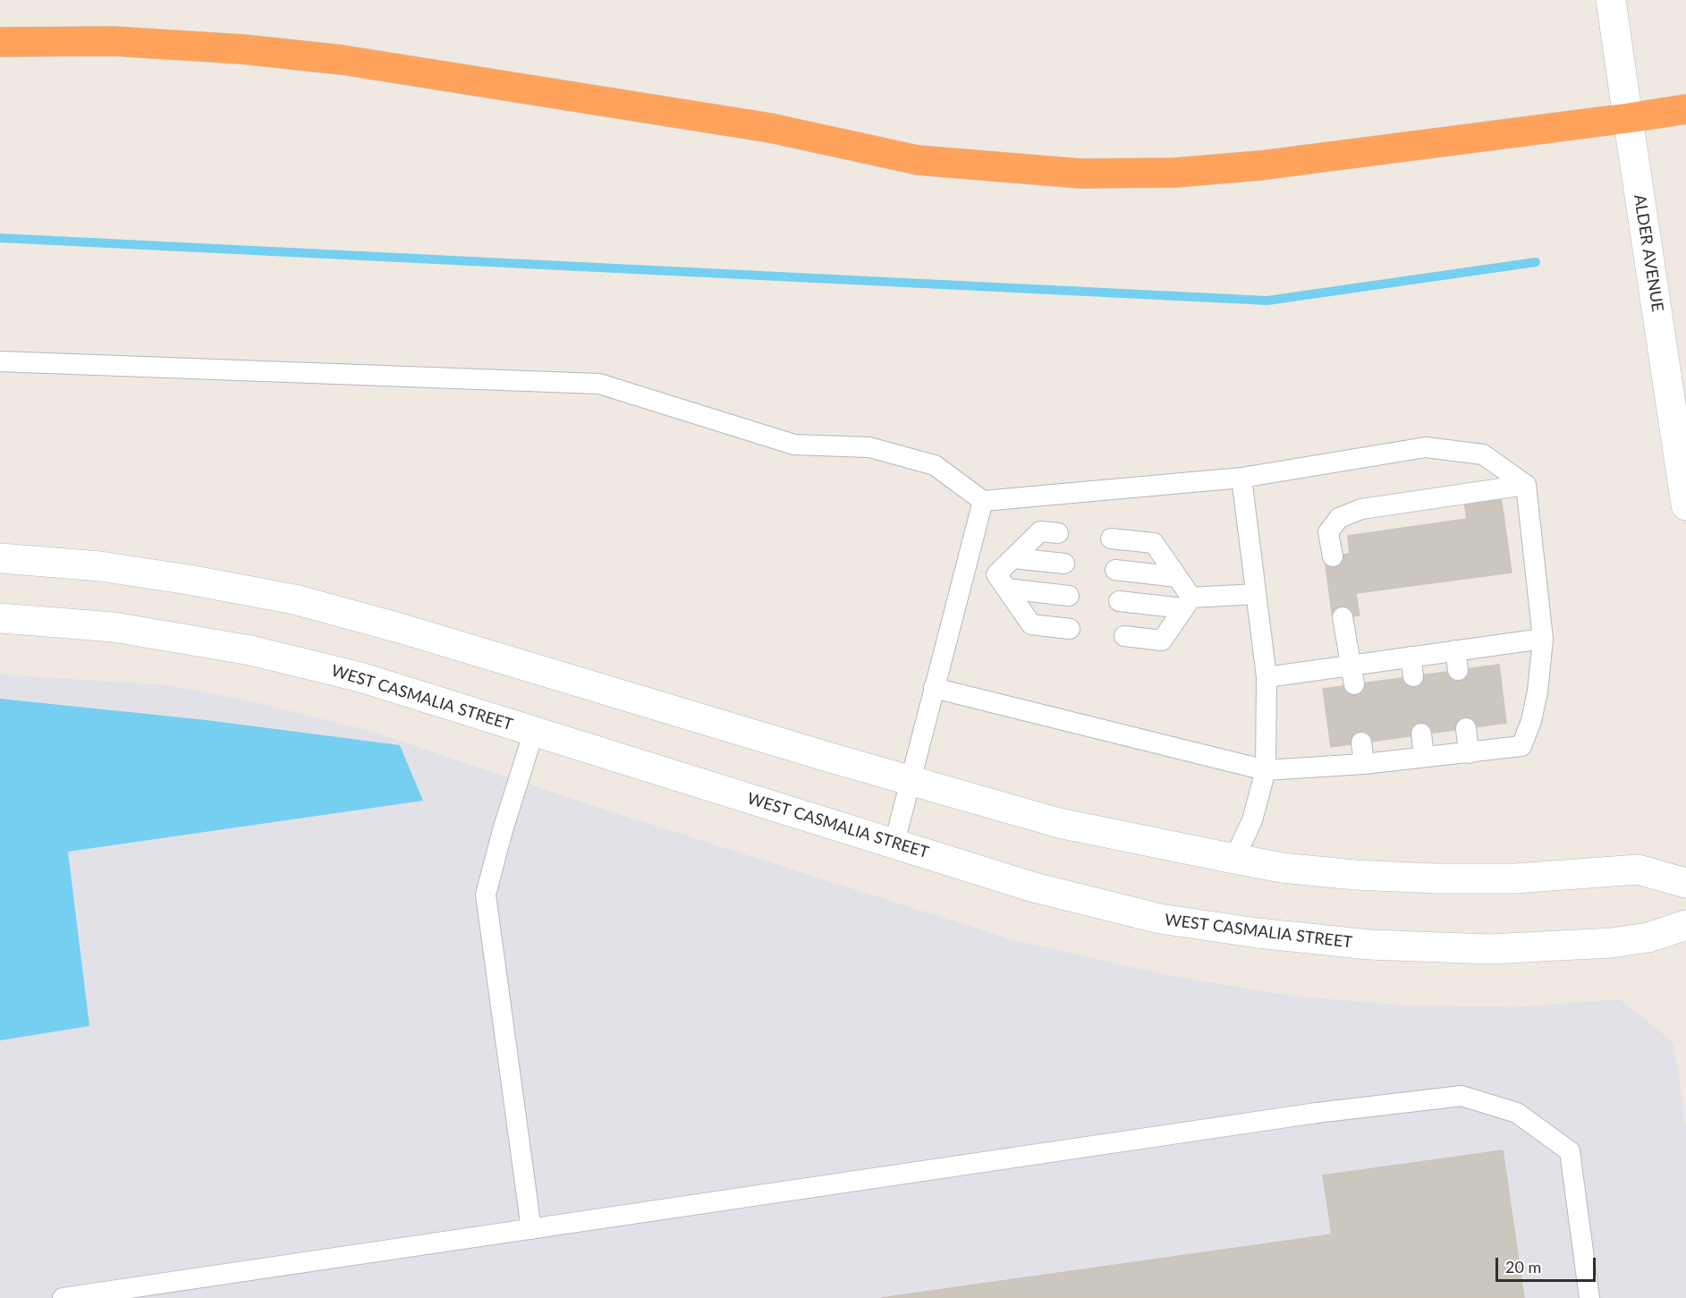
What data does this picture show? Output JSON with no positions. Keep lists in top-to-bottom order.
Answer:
{
  "streets": {
    "street": ["ALDER AVENUE", "WEST CASMALIA STREET"]
  },
  "scale_bar": "20 m"
}
